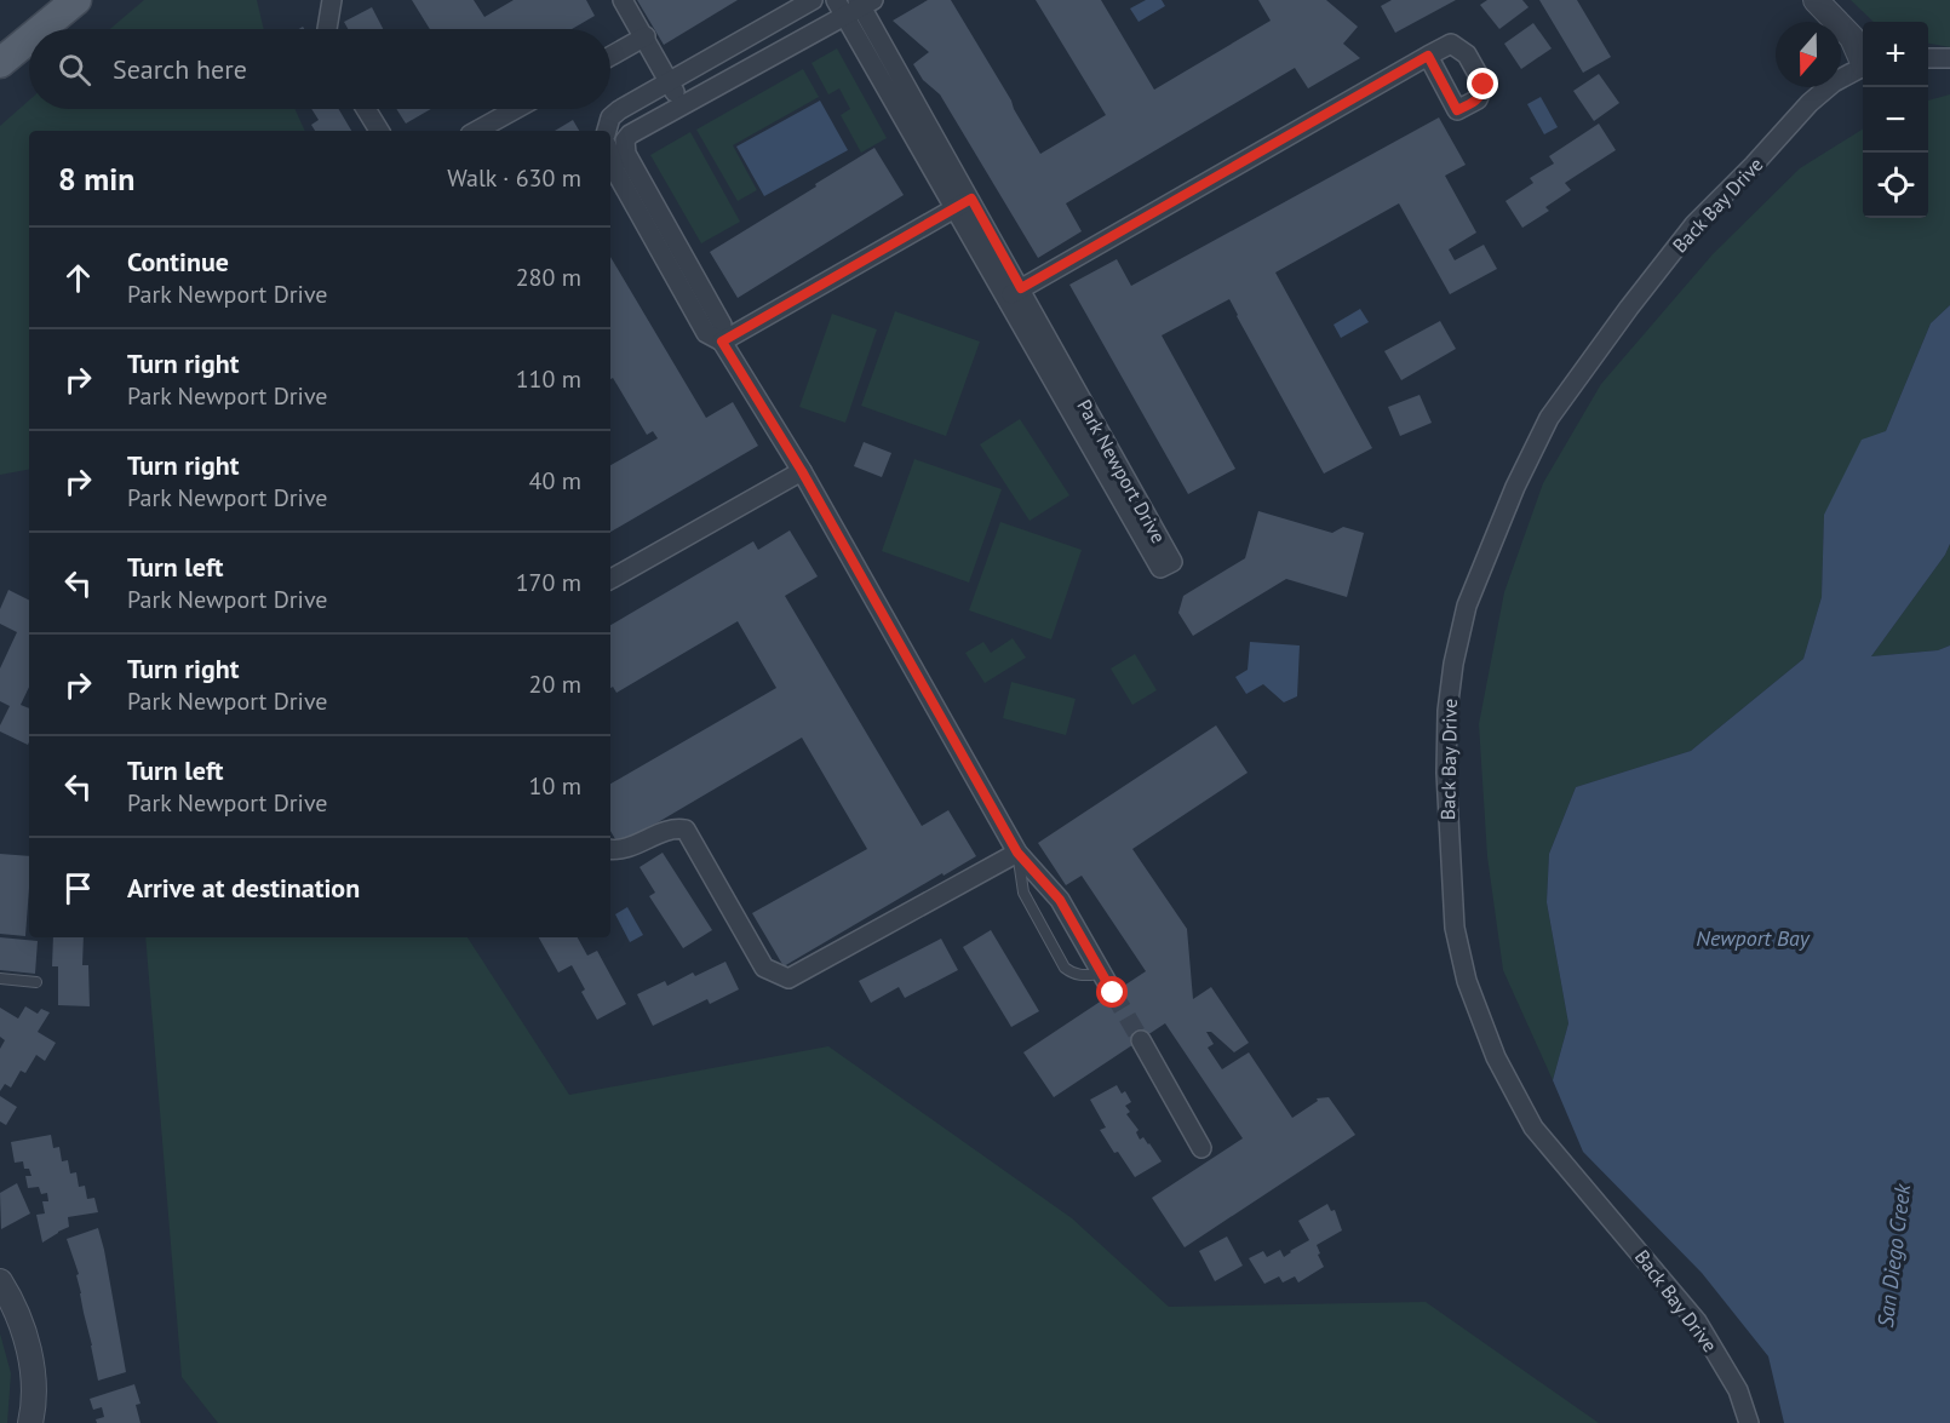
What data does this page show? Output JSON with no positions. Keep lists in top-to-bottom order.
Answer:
{
  "streets": {
    "street": ["Back Bay Drive", "Park Newport Drive"]
  },
  "water": ["Newport Bay", "San Diego Creek"],
  "north": "bottom",
  "page": {
    "map_buttons": ["+", "−"],
    "search": "Search here",
    "heading": ["8 min", "Walk · 630 m"],
    "list": [
      ["Continue", "Park Newport Drive", "280 m"],
      ["Turn right", "Park Newport Drive", "110 m"],
      ["Turn right", "Park Newport Drive", "40 m"],
      ["Turn left", "Park Newport Drive", "170 m"],
      ["Turn right", "Park Newport Drive", "20 m"],
      ["Turn left", "Park Newport Drive", "10 m"],
      "Arrive at destination"
    ]
  }
}
